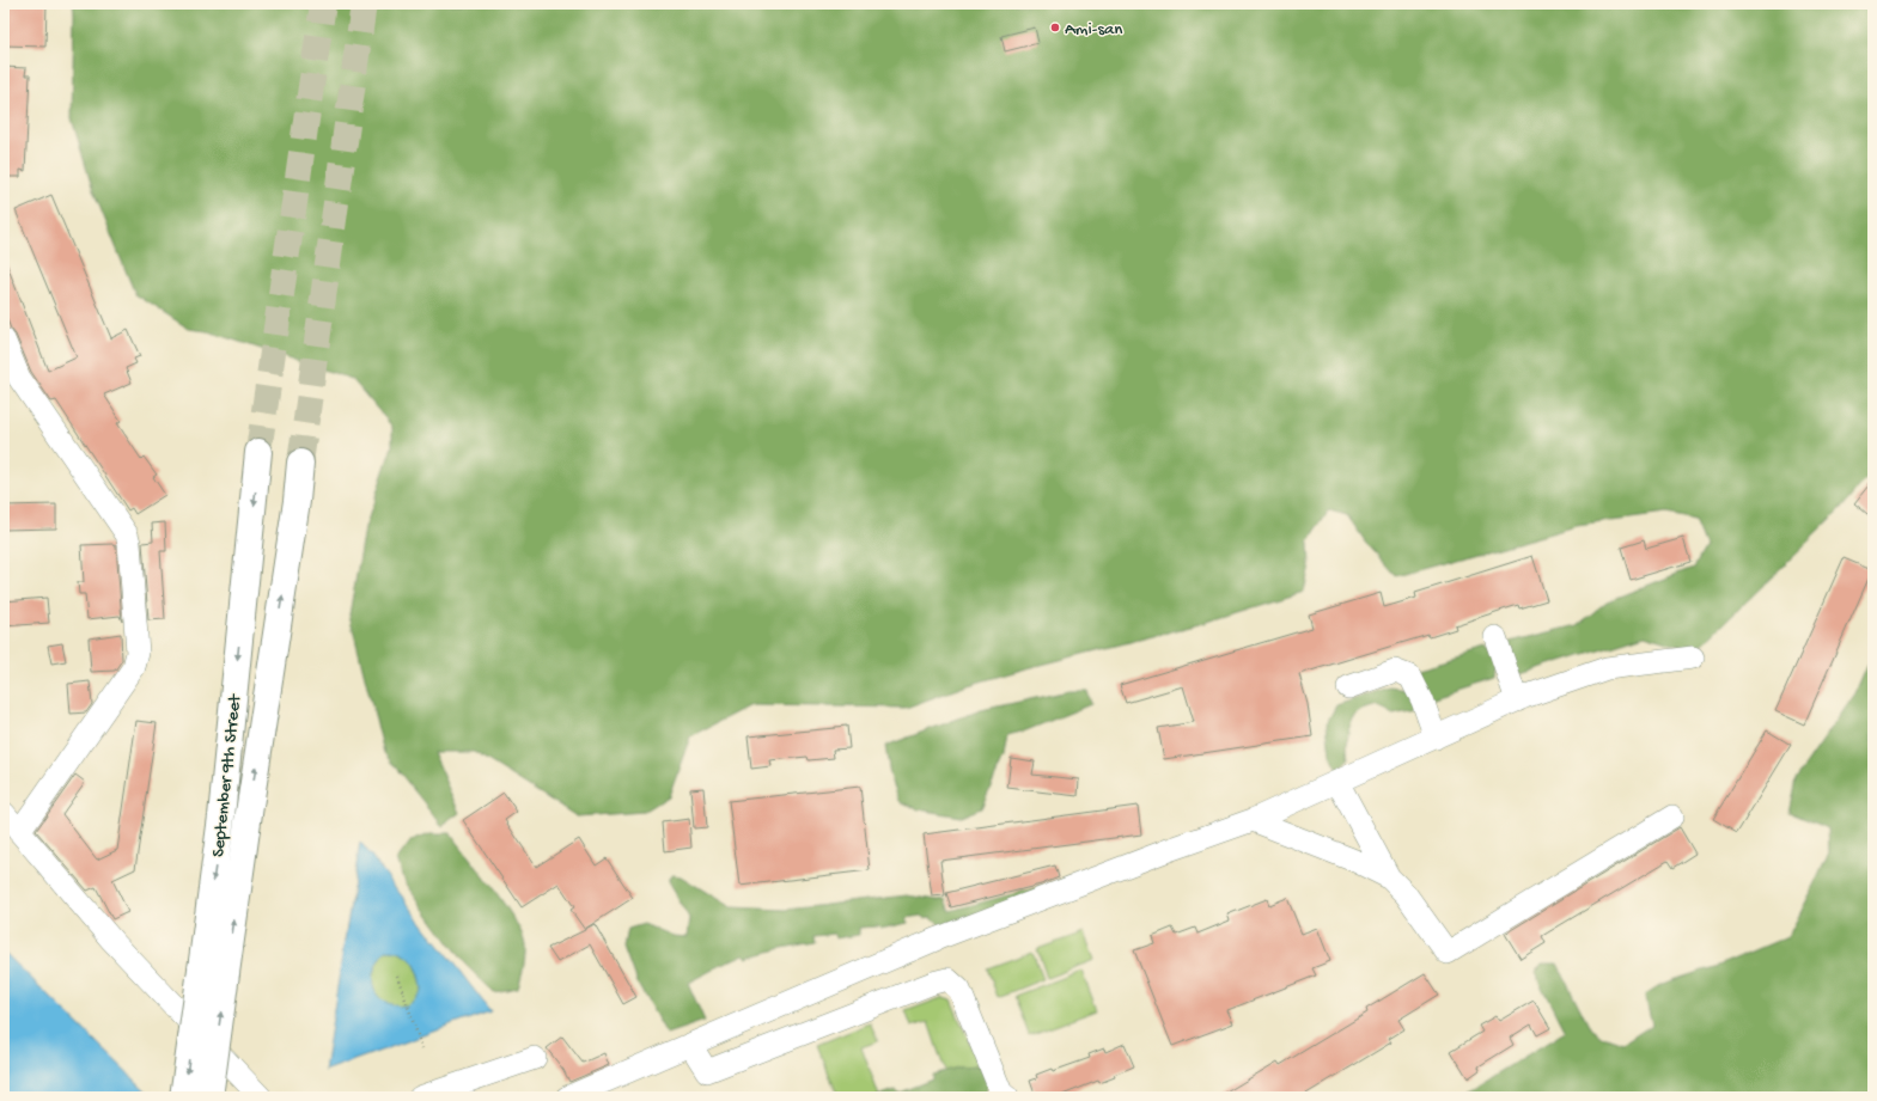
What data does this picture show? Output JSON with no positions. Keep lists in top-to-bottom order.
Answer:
{
  "streets": {
    "highway": ["September 9th Street"]
  },
  "places": ["Ami-san"]
}
